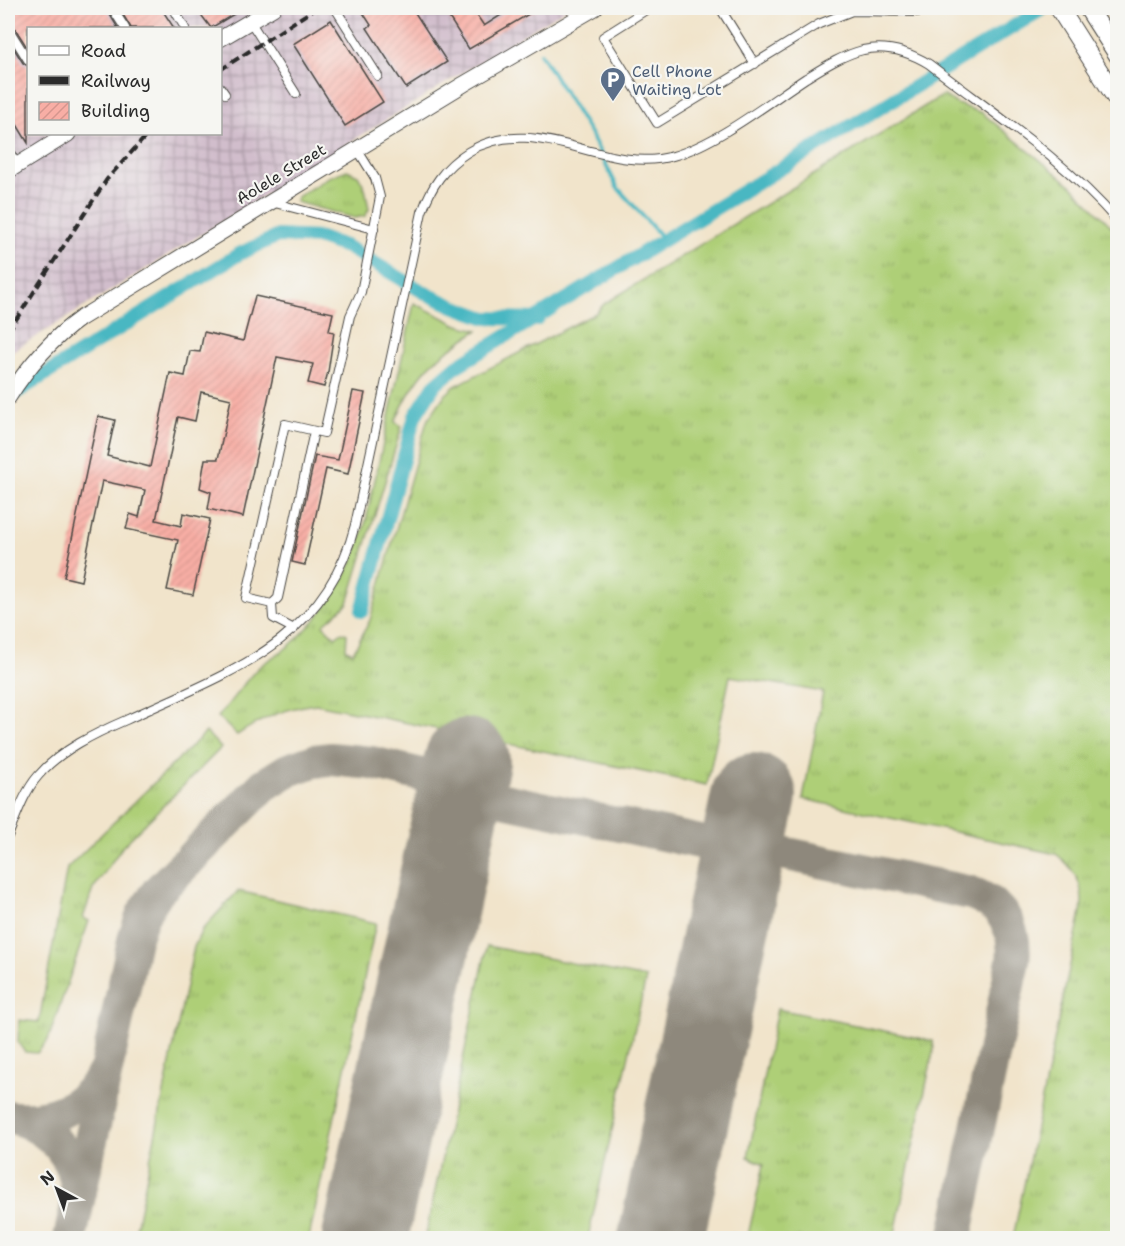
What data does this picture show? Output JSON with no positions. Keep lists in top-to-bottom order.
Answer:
{
  "streets": {
    "street": ["Aolele Street"]
  },
  "places": {
    "parking": ["Cell Phone Waiting Lot"]
  },
  "legend": ["Road", "Railway", "Building"],
  "north": "top left"
}
